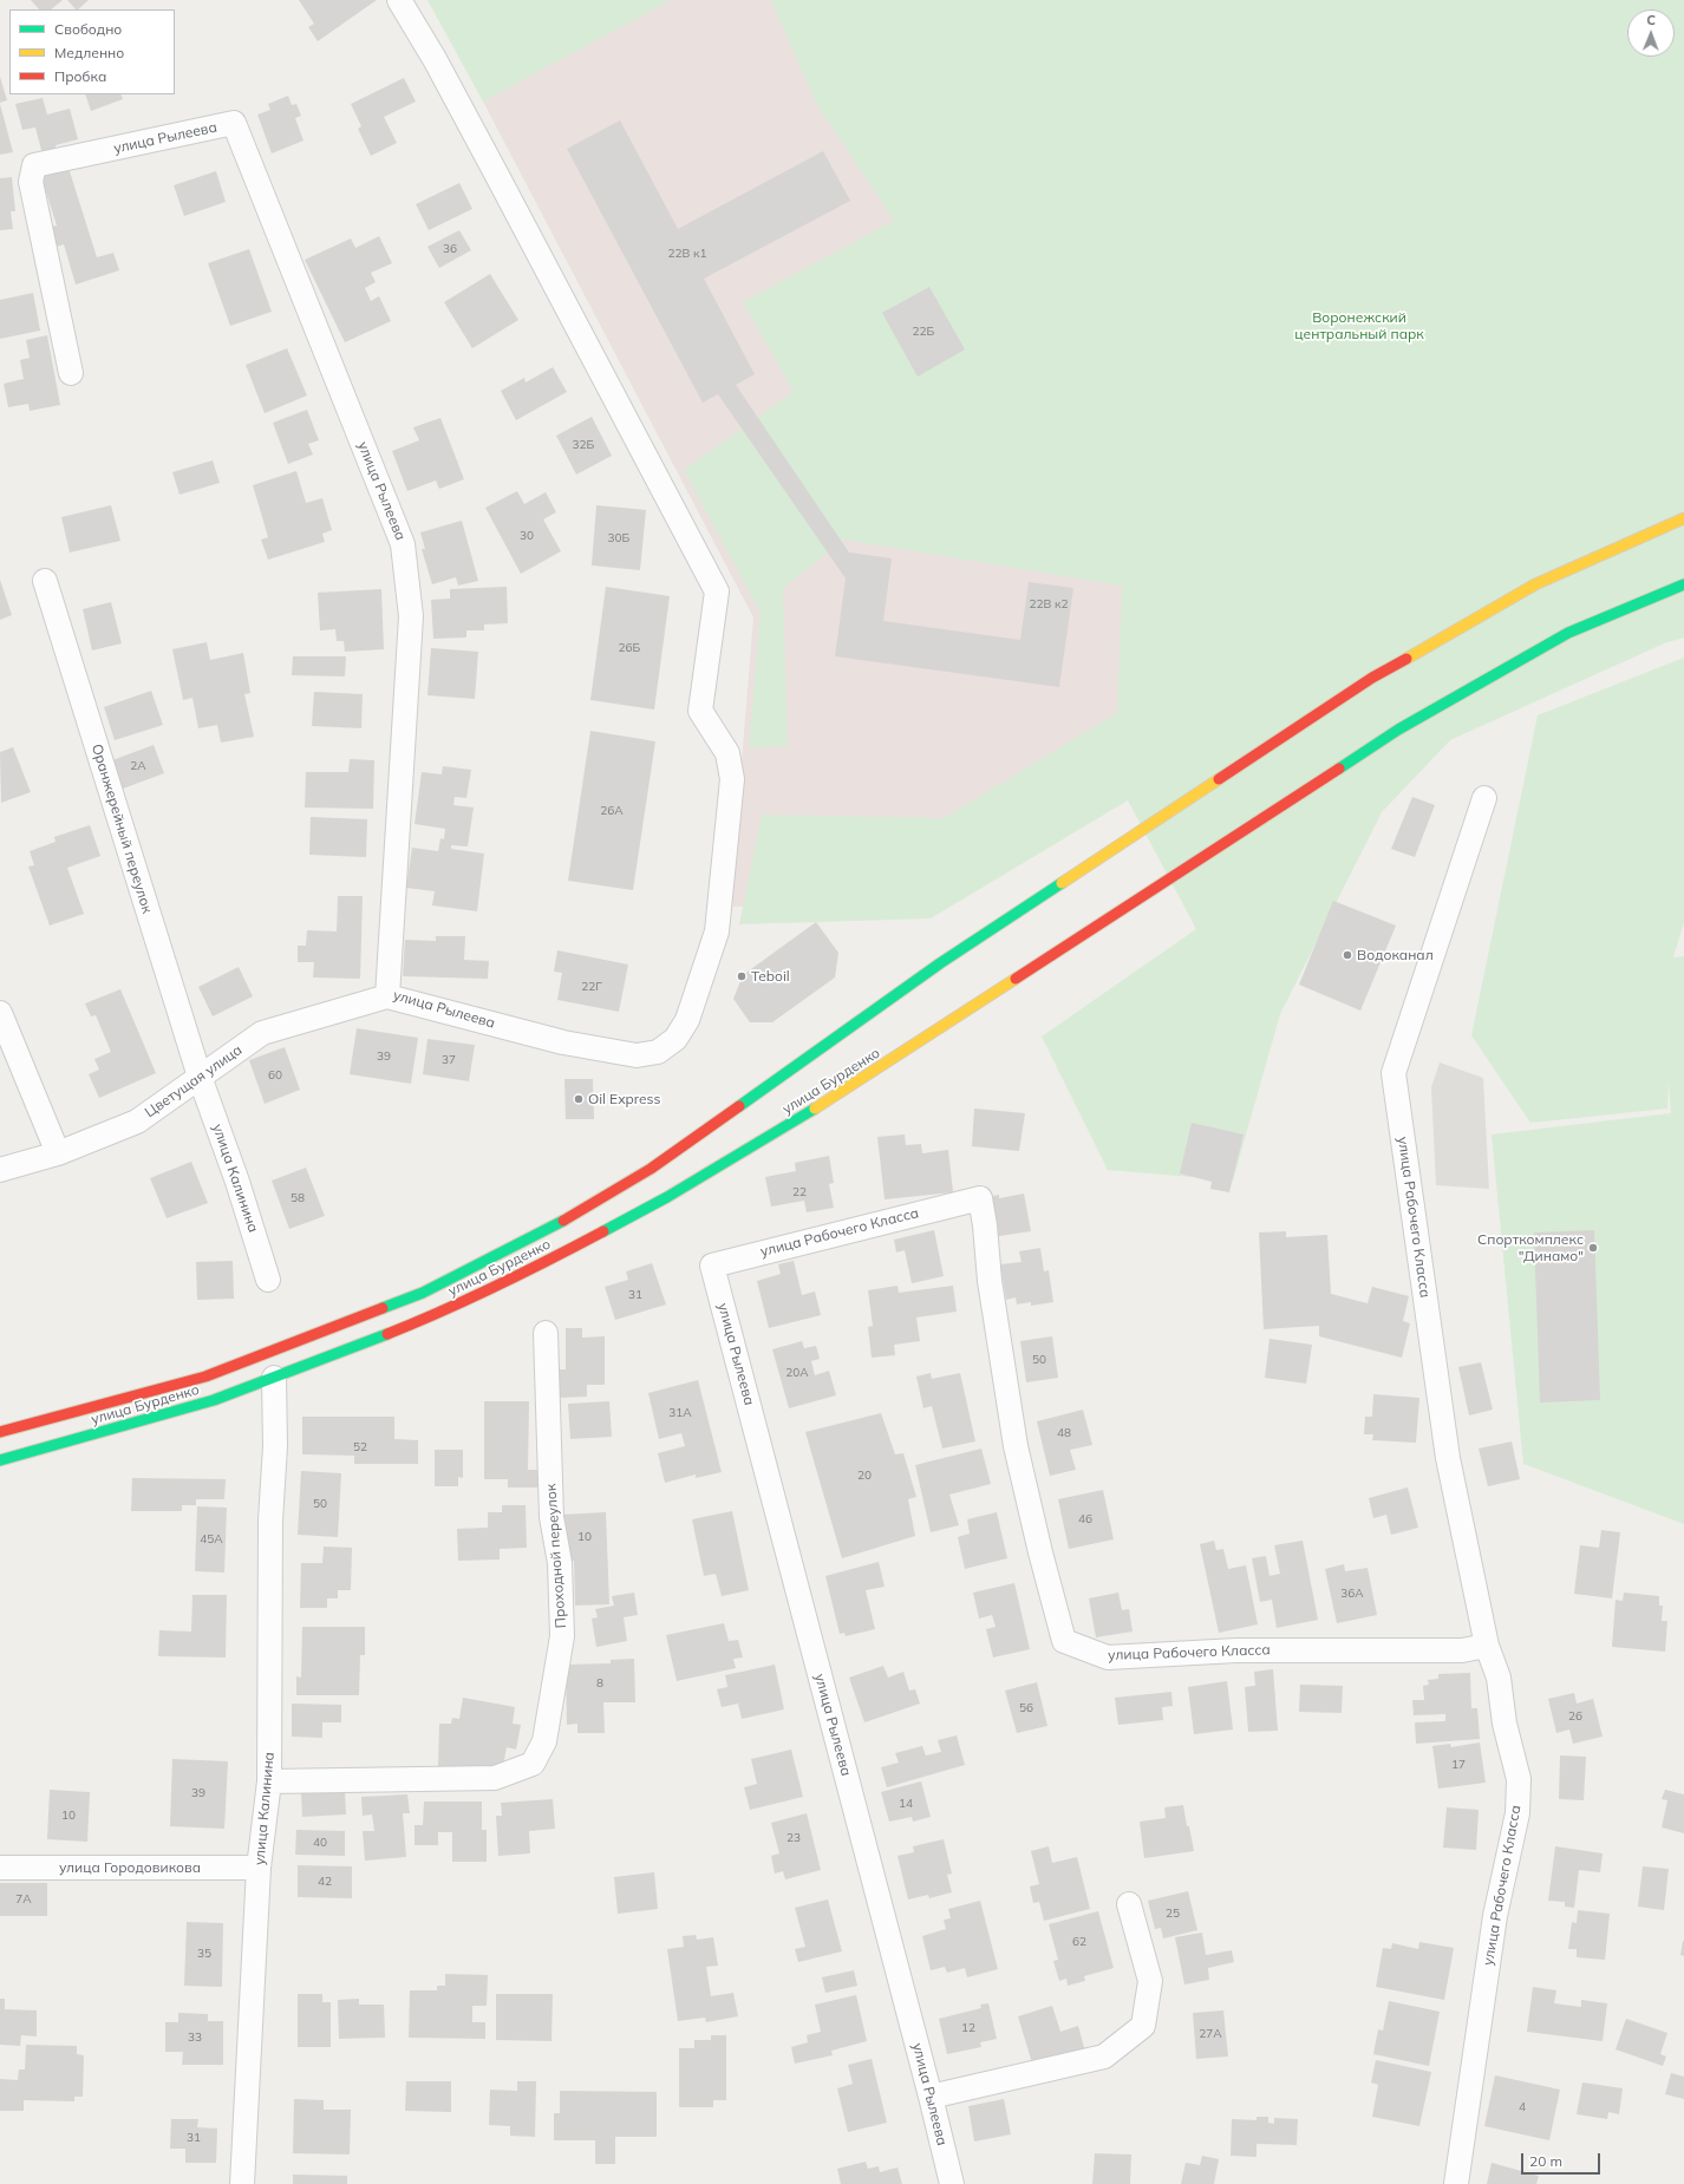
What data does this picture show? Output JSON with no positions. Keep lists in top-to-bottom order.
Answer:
{
  "streets": {
    "main road": ["улица Бурденко"],
    "street": [
      "улица Рылеева",
      "Оранжерейный переулок",
      "Цветущая улица",
      "улица Калинина",
      "улица Рабочего Класса",
      "Проходной переулок",
      "улица Городовикова"
    ]
  },
  "crossings": [
    ["улица Рылеева", "Цветущая улица"],
    ["улица Рылеева", "улица Рабочего Класса"],
    ["Оранжерейный переулок", "Цветущая улица"],
    ["Оранжерейный переулок", "улица Калинина"],
    ["Цветущая улица", "улица Калинина"],
    ["улица Бурденко", "улица Калинина"],
    ["улица Калинина", "Проходной переулок"],
    ["улица Калинина", "улица Городовикова"]
  ],
  "parks": ["Воронежский центральный парк"],
  "places": [
    "Водоканал",
    "Teboil",
    "Oil Express",
    "Спорткомплекс \"Динамо\""
  ],
  "house_numbers": [
    "36",
    "22В к1",
    "22Б",
    "32Б",
    "30",
    "30Б",
    "22В к2",
    "26Б",
    "2А",
    "26А",
    "22Г",
    "39",
    "37",
    "60",
    "22",
    "58",
    "31",
    "50",
    "20А",
    "31А",
    "48",
    "52",
    "20",
    "50",
    "46",
    "10",
    "45А",
    "36А",
    "8",
    "56",
    "26",
    "17",
    "39",
    "14",
    "10",
    "23",
    "40",
    "42",
    "7А",
    "25",
    "62",
    "35",
    "12",
    "27А",
    "33",
    "4",
    "31"
  ],
  "legend": ["Свободно", "Медленно", "Пробка"],
  "scale_bar": "20 m",
  "north": "top"
}
